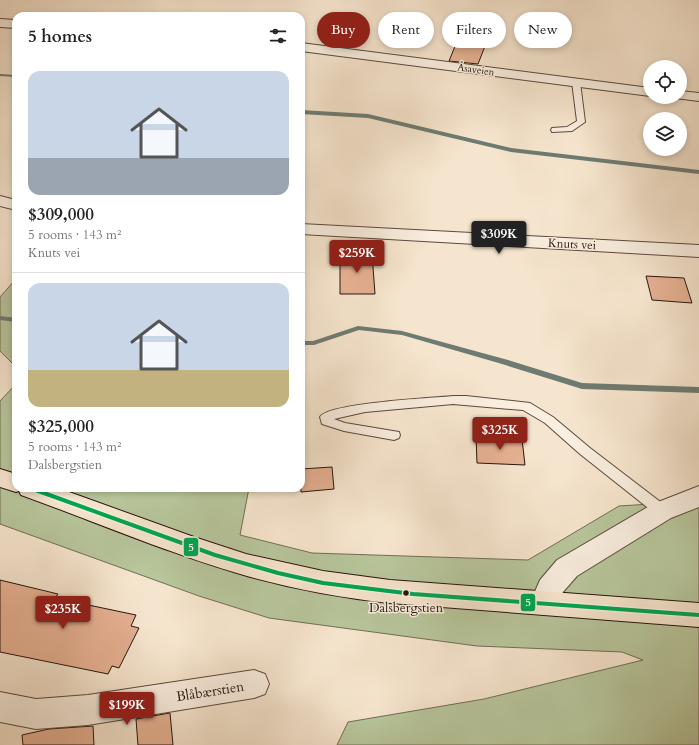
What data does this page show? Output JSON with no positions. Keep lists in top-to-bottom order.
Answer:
{
  "streets": {
    "street": ["Åsaveien", "Knuts vei", "Blåbærstien"]
  },
  "places": ["Dalsbergstien"],
  "lines": ["transit line 5"],
  "page": {
    "chip": [
      "Buy",
      "Rent",
      "Filters",
      "New"
    ],
    "heading": "5 homes",
    "list": [
      {
        "name": "$309,000",
        "note": "5 rooms · 143 m² · Knuts vei"
      },
      {
        "name": "$325,000",
        "note": "5 rooms · 143 m² · Dalsbergstien"
      }
    ],
    "price": [
      "$309K",
      "$259K",
      "$325K",
      "$235K",
      "$199K"
    ]
  }
}
